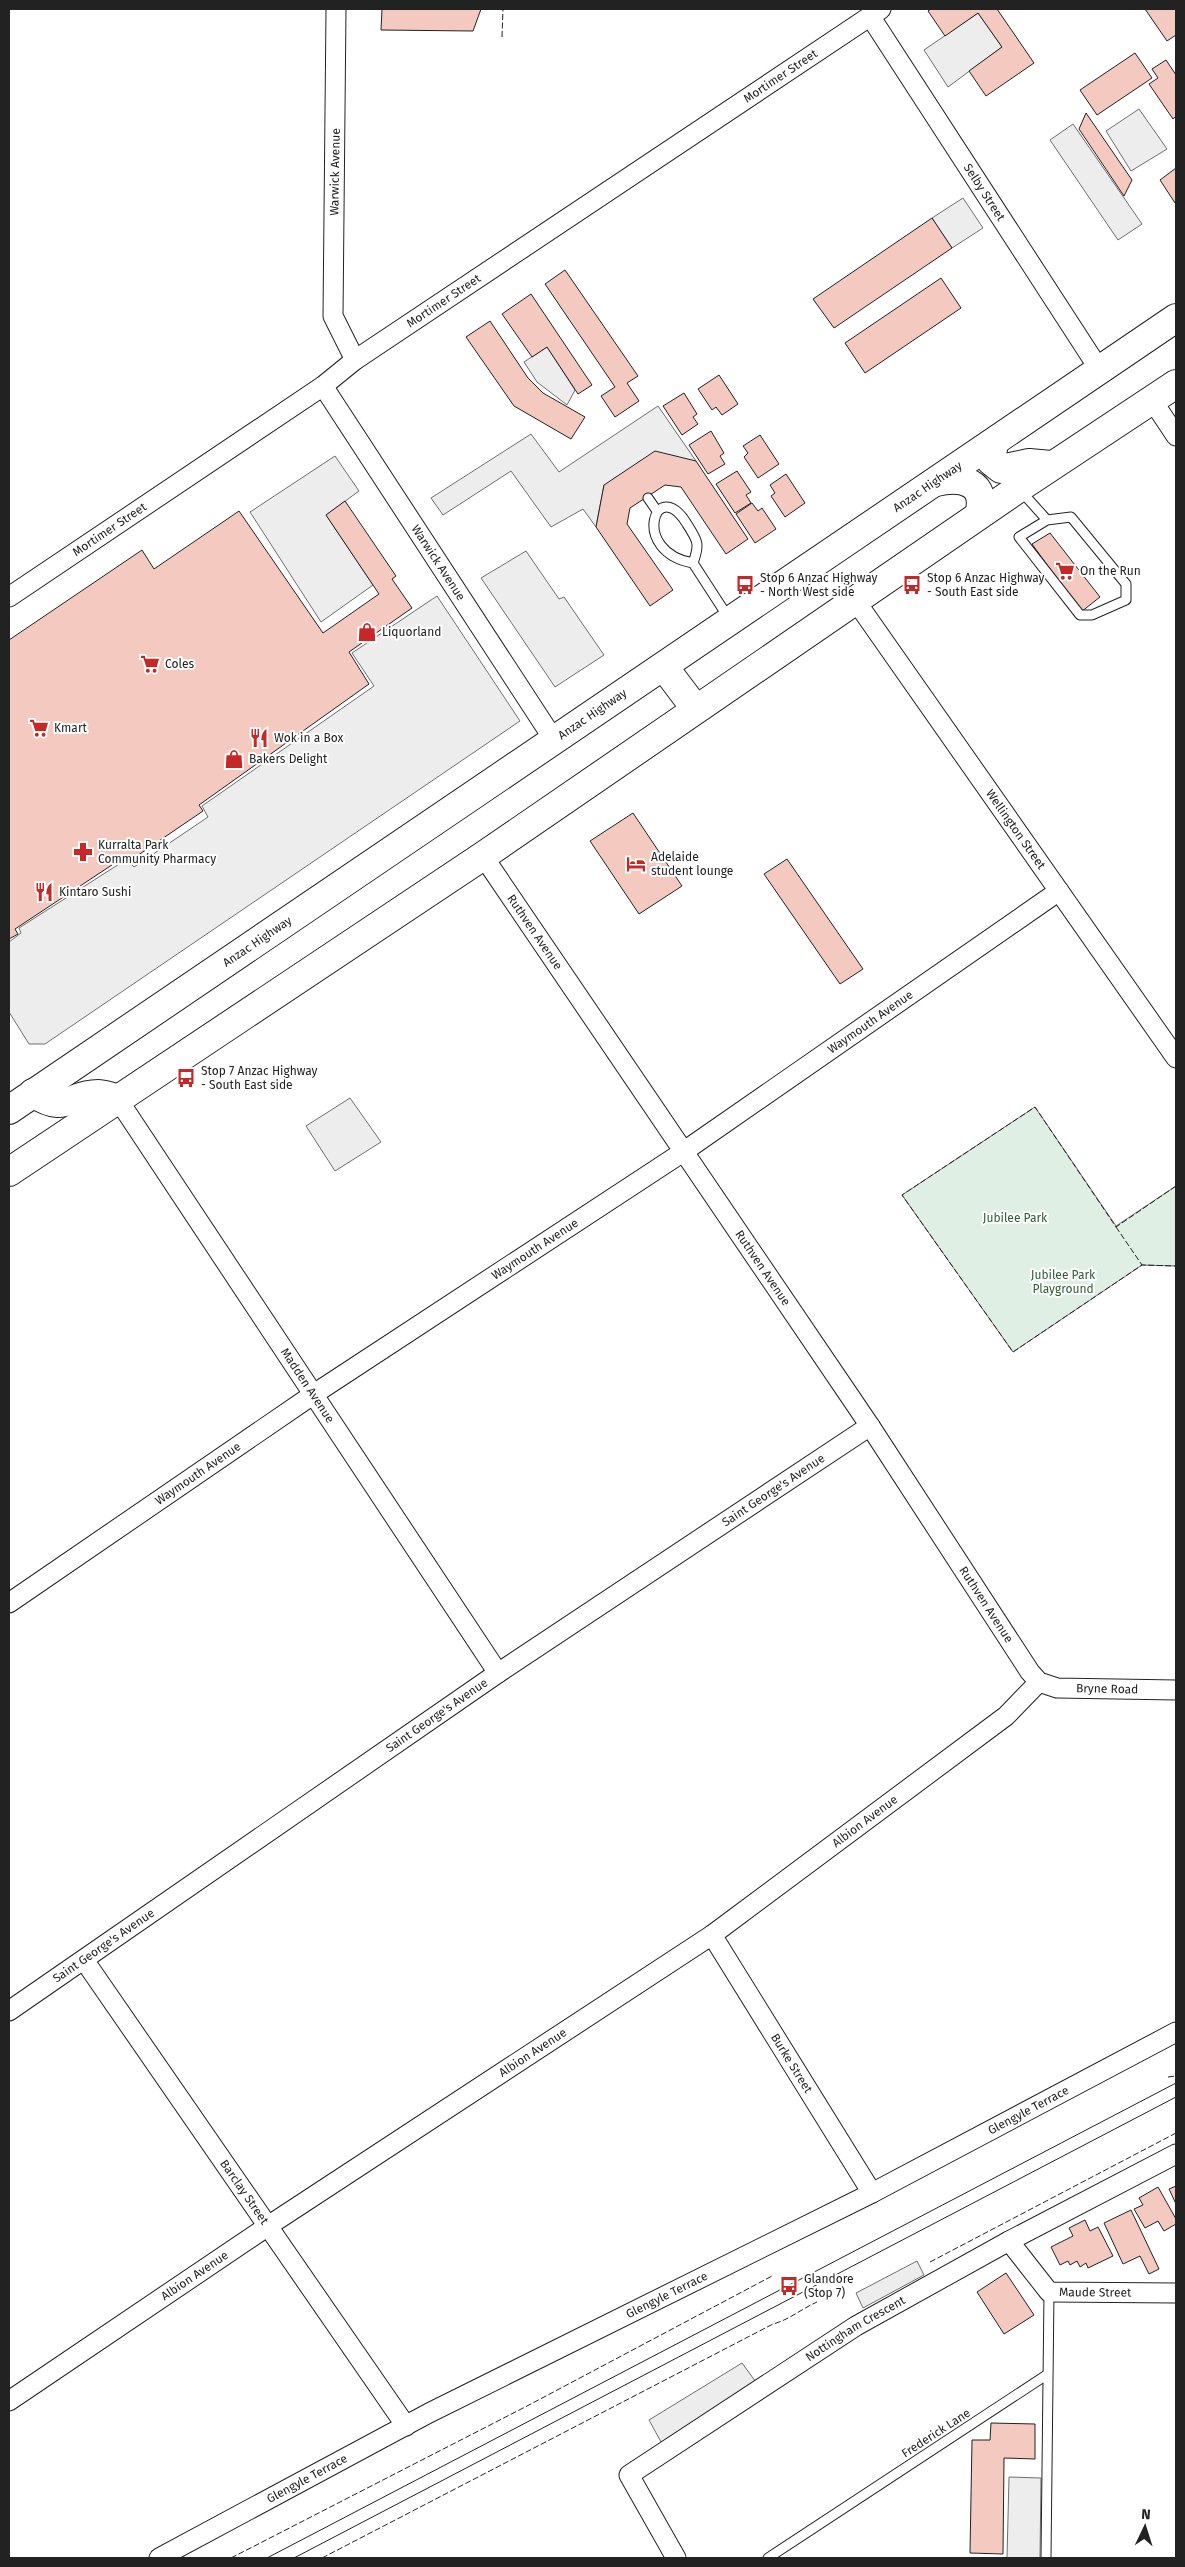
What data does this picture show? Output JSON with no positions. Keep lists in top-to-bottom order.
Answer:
{
  "streets": {
    "highway": ["Anzac Highway"],
    "street": [
      "Mortimer Street",
      "Warwick Avenue",
      "Selby Street",
      "Wellington Street",
      "Ruthven Avenue",
      "Waymouth Avenue",
      "Madden Avenue",
      "Saint George's Avenue",
      "Bryne Road",
      "Albion Avenue",
      "Burke Street",
      "Glengyle Terrace",
      "Barclay Street",
      "Maude Street",
      "Nottingham Crescent"
    ],
    "lane": ["Frederick Lane"]
  },
  "crossings": [
    ["Mortimer Street", "Warwick Avenue"],
    ["Mortimer Street", "Selby Street"],
    ["Warwick Avenue", "Anzac Highway"],
    ["Selby Street", "Anzac Highway"],
    ["Wellington Street", "Waymouth Avenue"],
    ["Ruthven Avenue", "Waymouth Avenue"],
    ["Ruthven Avenue", "Saint George's Avenue"],
    ["Ruthven Avenue", "Bryne Road"],
    ["Ruthven Avenue", "Albion Avenue"],
    ["Waymouth Avenue", "Madden Avenue"],
    ["Madden Avenue", "Saint George's Avenue"],
    ["Saint George's Avenue", "Barclay Street"],
    ["Bryne Road", "Albion Avenue"],
    ["Albion Avenue", "Burke Street"],
    ["Albion Avenue", "Barclay Street"],
    ["Burke Street", "Glengyle Terrace"],
    ["Glengyle Terrace", "Barclay Street"],
    ["Maude Street", "Nottingham Crescent"]
  ],
  "parks": ["Jubilee Park", "Jubilee Park Playground"],
  "places": {
    "supermarket": ["On the Run", "Coles", "Kmart"],
    "bus stop": [
      "Stop 6 Anzac Highway - North West side",
      "Stop 6 Anzac Highway - South East side",
      "Stop 7 Anzac Highway - South East side",
      "Glandore (Stop 7)"
    ],
    "shop": ["Liquorland", "Bakers Delight"],
    "restaurant": ["Wok in a Box", "Kintaro Sushi"],
    "pharmacy": ["Kurralta Park Community Pharmacy"],
    "hotel": ["Adelaide student lounge"]
  },
  "north": "top"
}
